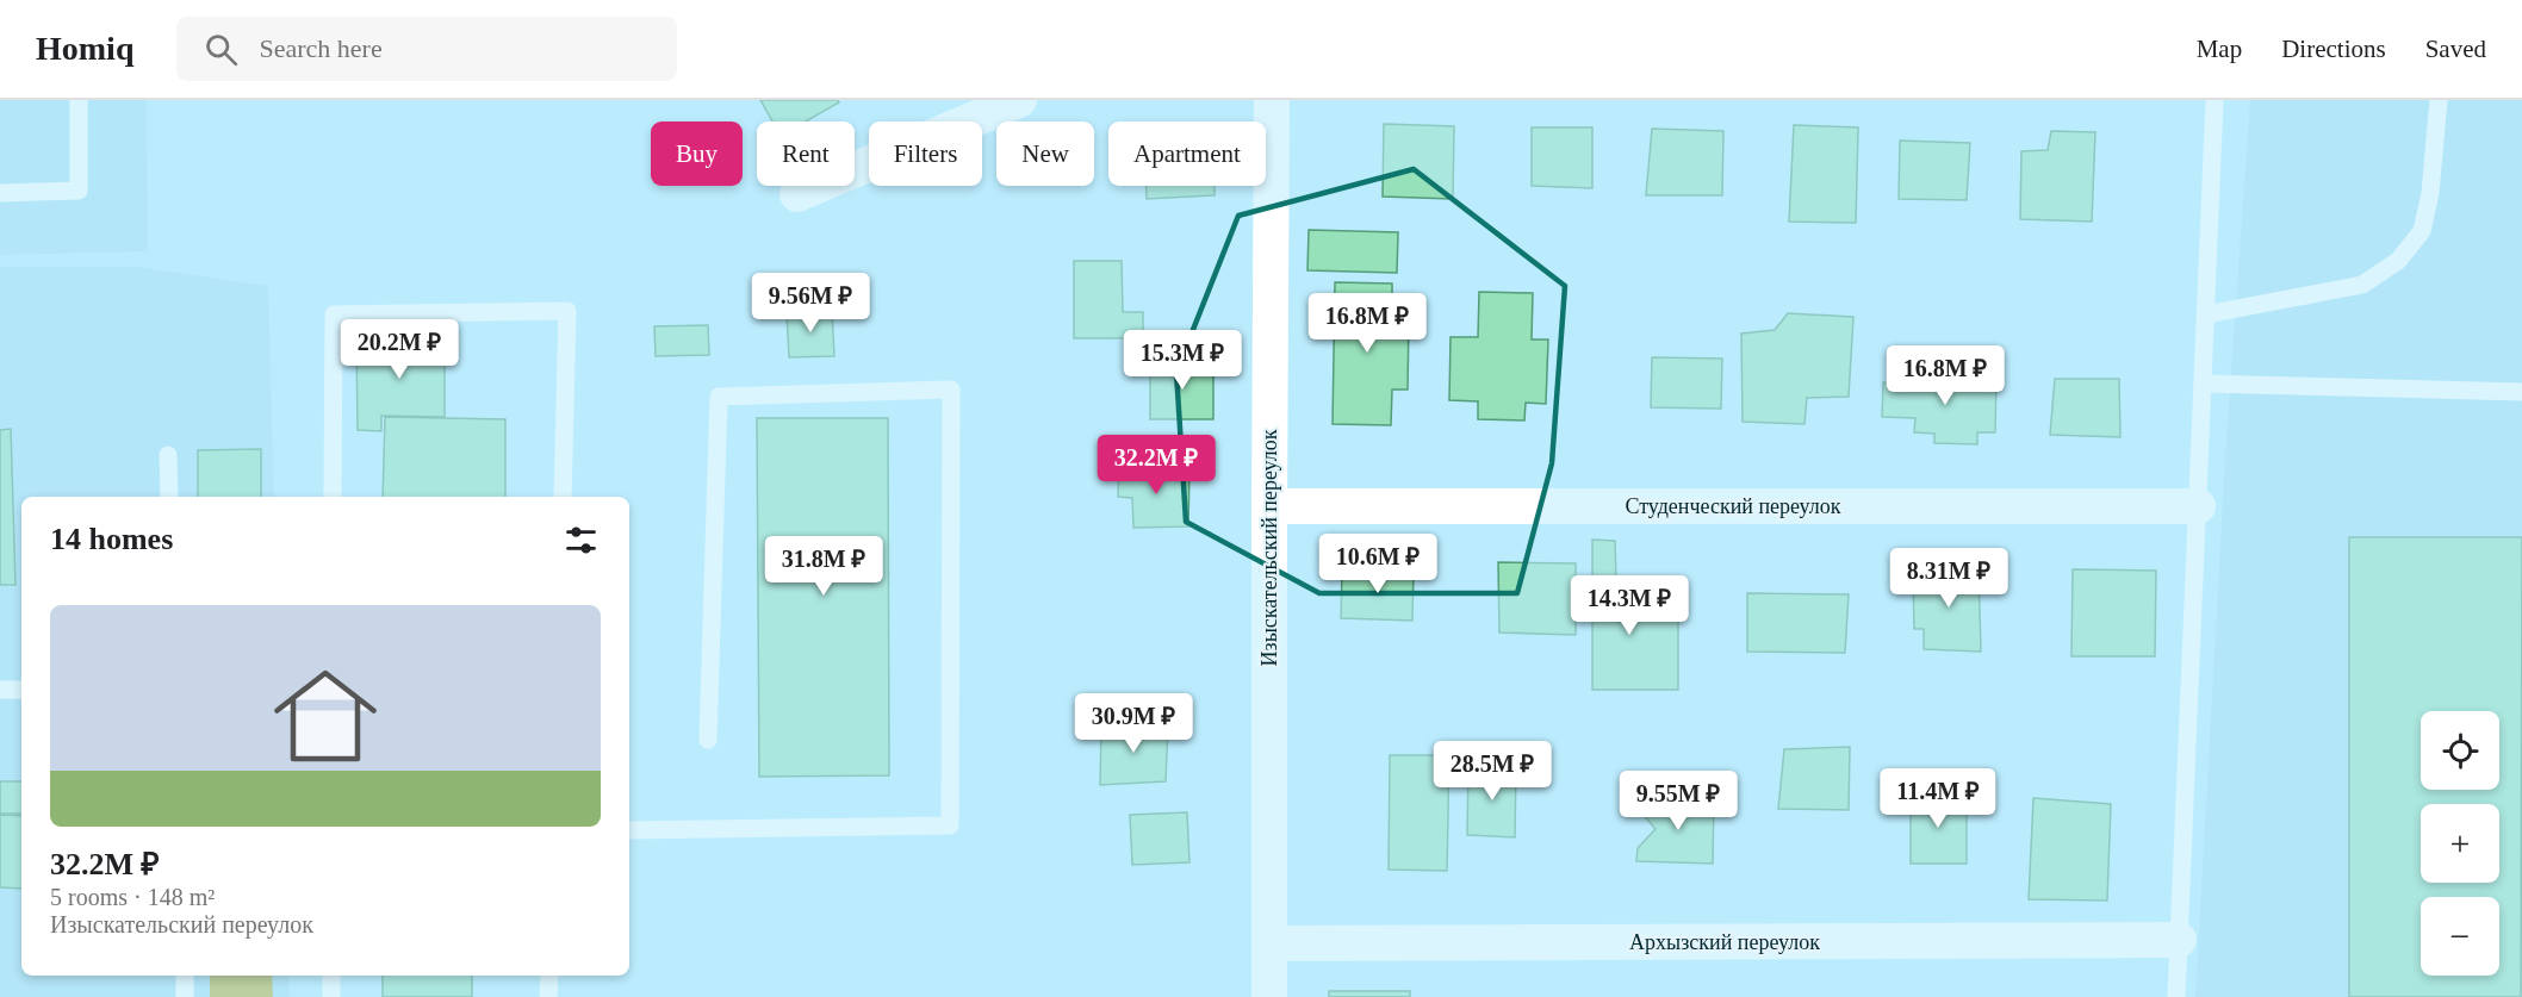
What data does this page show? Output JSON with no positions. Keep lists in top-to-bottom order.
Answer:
{
  "streets": {
    "street": ["Студенческий переулок", "Изыскательский переулок", "Архызский переулок"]
  },
  "crossings": [
    ["Студенческий переулок", "Изыскательский переулок"],
    ["Изыскательский переулок", "Архызский переулок"]
  ],
  "page": {
    "header": "Homiq",
    "search": "Search here",
    "nav": ["Map", "Directions", "Saved"],
    "chip": [
      "Buy",
      "Rent",
      "Filters",
      "New",
      "Apartment"
    ],
    "price": [
      "9.56M ₽",
      "16.8M ₽",
      "20.2M ₽",
      "15.3M ₽",
      "16.8M ₽",
      "32.2M ₽",
      "10.6M ₽",
      "31.8M ₽",
      "8.31M ₽",
      "14.3M ₽",
      "30.9M ₽",
      "28.5M ₽",
      "11.4M ₽",
      "9.55M ₽"
    ],
    "heading": "14 homes",
    "list": [
      {
        "name": "32.2M ₽",
        "note": "5 rooms · 148 m² · Изыскательский переулок"
      }
    ],
    "map_buttons": ["+", "−"]
  }
}
